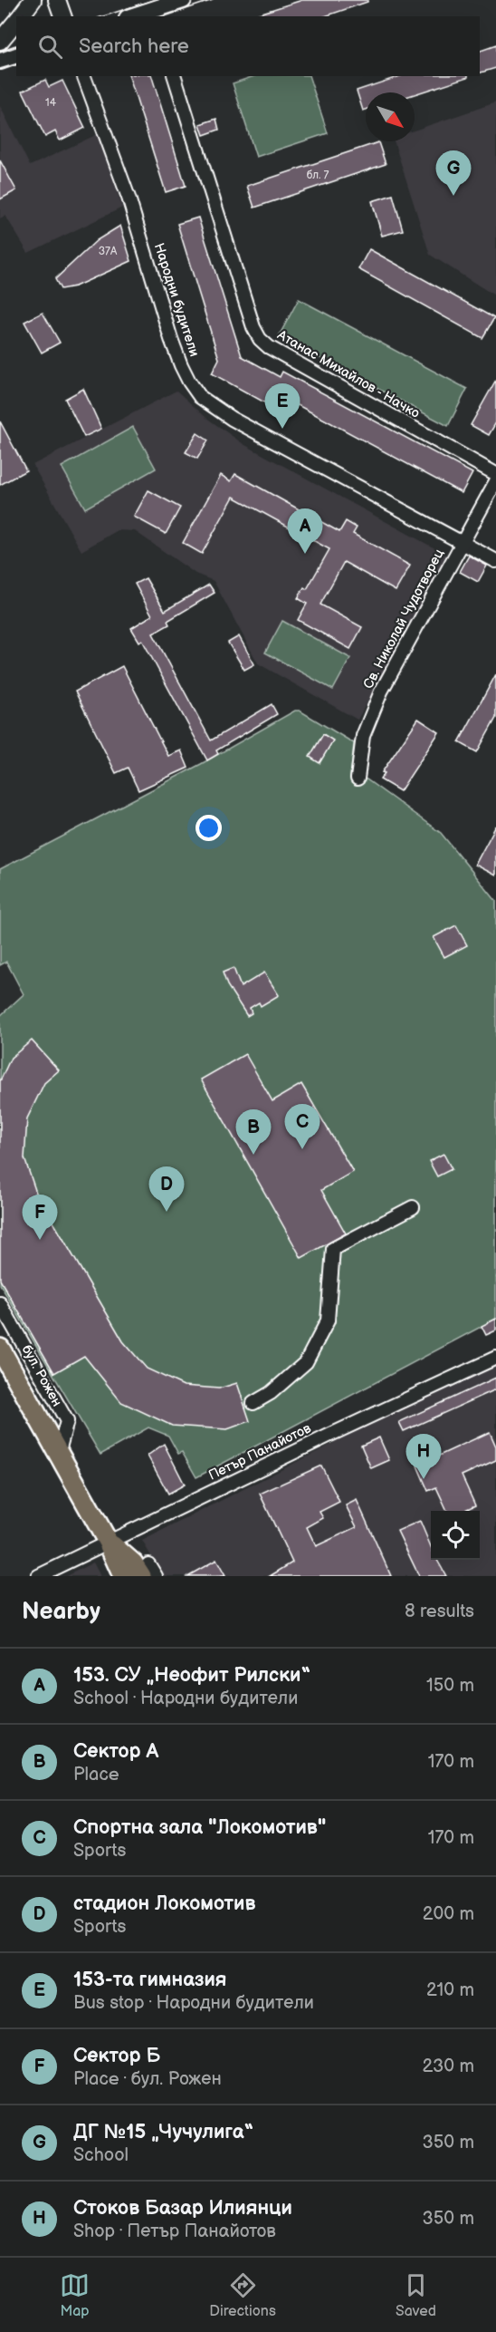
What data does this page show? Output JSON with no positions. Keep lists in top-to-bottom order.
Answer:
{
  "streets": {
    "main road": ["бул. Рожен"],
    "street": [
      "Народни будители",
      "Атанас Михайлов - Начко",
      "Св. Николай Чудотворец",
      "Петър Панайотов"
    ]
  },
  "crossings": [
    ["Народни будители", "Св. Николай Чудотворец"],
    ["бул. Рожен", "Петър Панайотов"]
  ],
  "house_numbers": ["14", "бл. 7", "37А"],
  "north": "bottom right",
  "page": {
    "search": "Search here",
    "pins": [
      "G",
      "E",
      "A",
      "C",
      "B",
      "D",
      "F",
      "H"
    ],
    "heading": ["Nearby", "8 results"],
    "list": [
      {
        "mark": "A",
        "name": "153. СУ „Неофит Рилски“",
        "note": "School · Народни будители",
        "value": "150 m"
      },
      {
        "mark": "B",
        "name": "Сектор А",
        "note": "Place",
        "value": "170 m"
      },
      {
        "mark": "C",
        "name": "Спортна зала \"Локомотив\"",
        "note": "Sports",
        "value": "170 m"
      },
      {
        "mark": "D",
        "name": "стадион Локомотив",
        "note": "Sports",
        "value": "200 m"
      },
      {
        "mark": "E",
        "name": "153-та гимназия",
        "note": "Bus stop · Народни будители",
        "value": "210 m"
      },
      {
        "mark": "F",
        "name": "Сектор Б",
        "note": "Place · бул. Рожен",
        "value": "230 m"
      },
      {
        "mark": "G",
        "name": "ДГ №15 „Чучулига“",
        "note": "School",
        "value": "350 m"
      },
      {
        "mark": "H",
        "name": "Стоков Базар Илиянци",
        "note": "Shop · Петър Панайотов",
        "value": "350 m"
      }
    ],
    "nav": ["Map", "Directions", "Saved"]
  }
}
